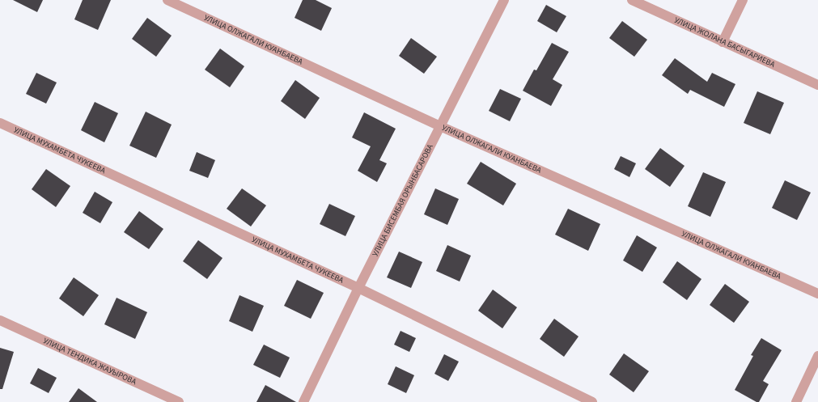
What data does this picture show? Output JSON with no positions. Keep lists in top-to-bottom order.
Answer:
{
  "streets": {
    "street": [
      "УЛИЦА ОЛЖАГАЛИ КУАНБАЕВА",
      "УЛИЦА ЖОЛАНА БАСЫГАРИЕВА",
      "УЛИЦА МУХАМБЕТА ЧУКЕЕВА",
      "УЛИЦА БИСЕМБАЯ ОРЫНБАСАРОВА",
      "УЛИЦА ТЕНДИКА ЖАУЫРОВА"
    ]
  },
  "crossings": [
    ["УЛИЦА ОЛЖАГАЛИ КУАНБАЕВА", "УЛИЦА БИСЕМБАЯ ОРЫНБАСАРОВА"],
    ["УЛИЦА МУХАМБЕТА ЧУКЕЕВА", "УЛИЦА БИСЕМБАЯ ОРЫНБАСАРОВА"]
  ]
}
